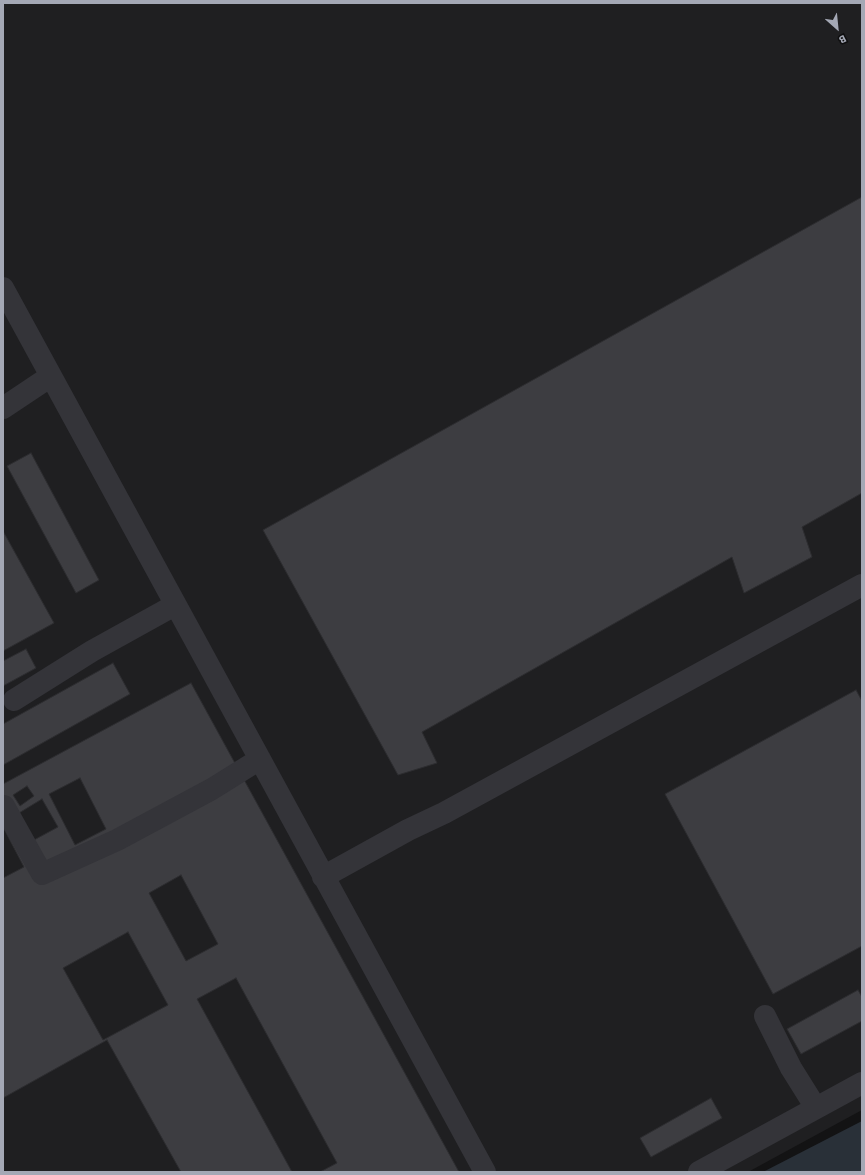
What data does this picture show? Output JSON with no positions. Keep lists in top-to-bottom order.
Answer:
{
  "north": "bottom right"
}
